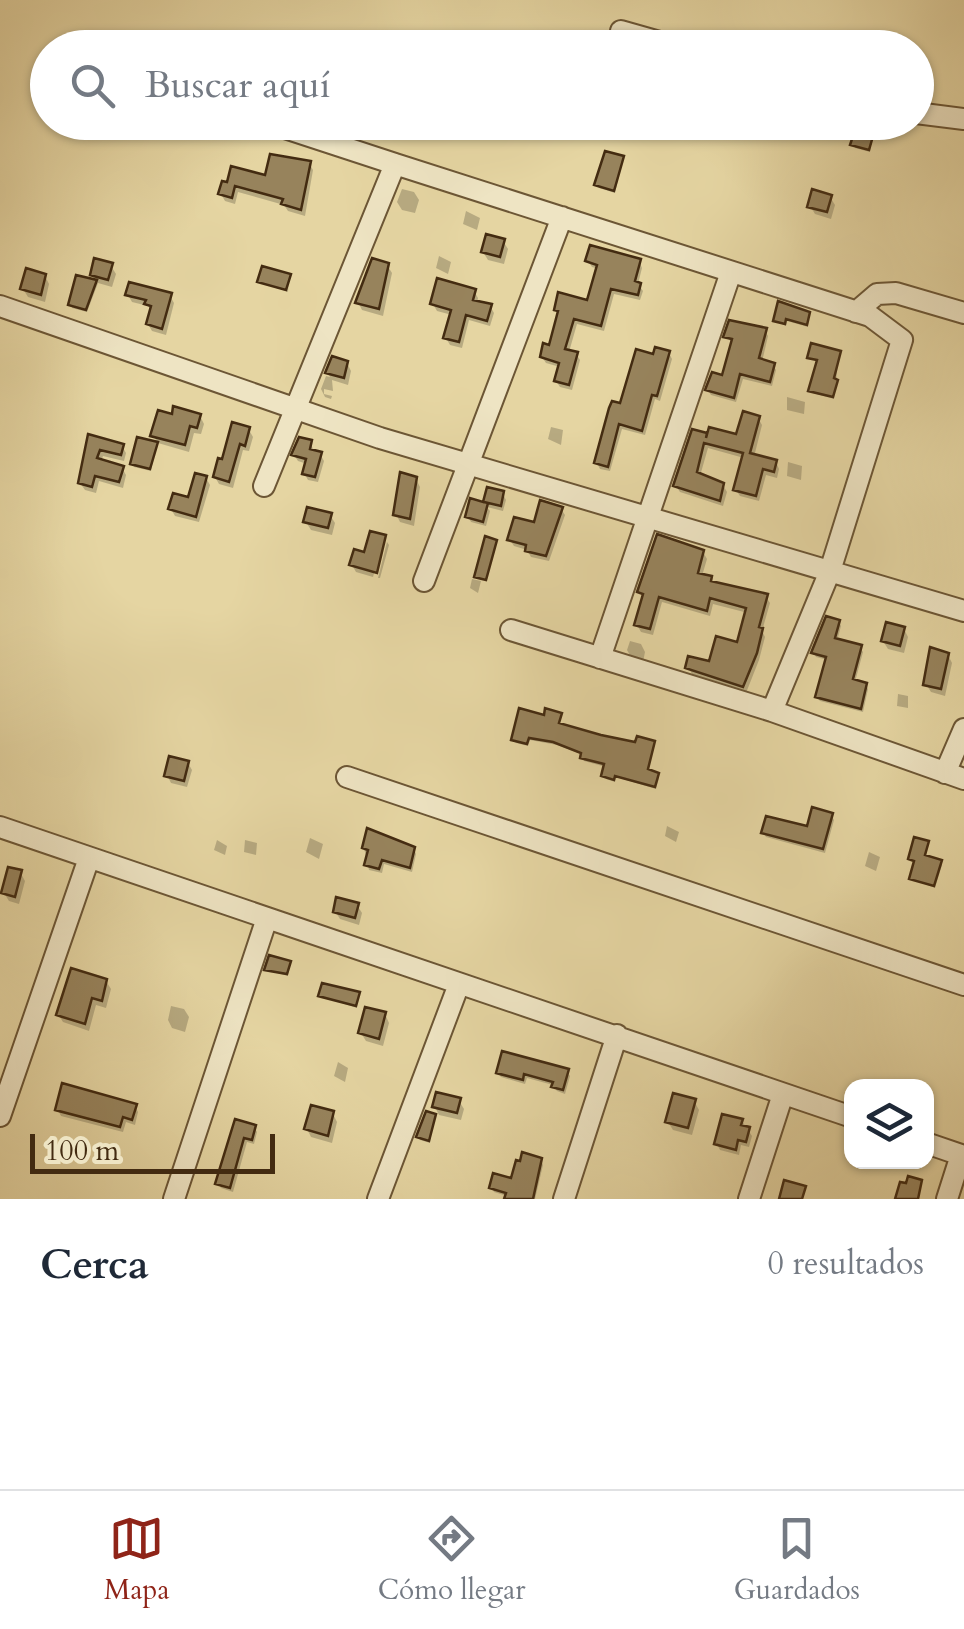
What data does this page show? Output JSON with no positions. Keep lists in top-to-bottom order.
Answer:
{
  "scale_bar": "100 m",
  "page": {
    "search": "Buscar aquí",
    "scale": "100 m",
    "heading": ["Cerca", "0 resultados"],
    "nav": ["Mapa", "Cómo llegar", "Guardados"]
  }
}
